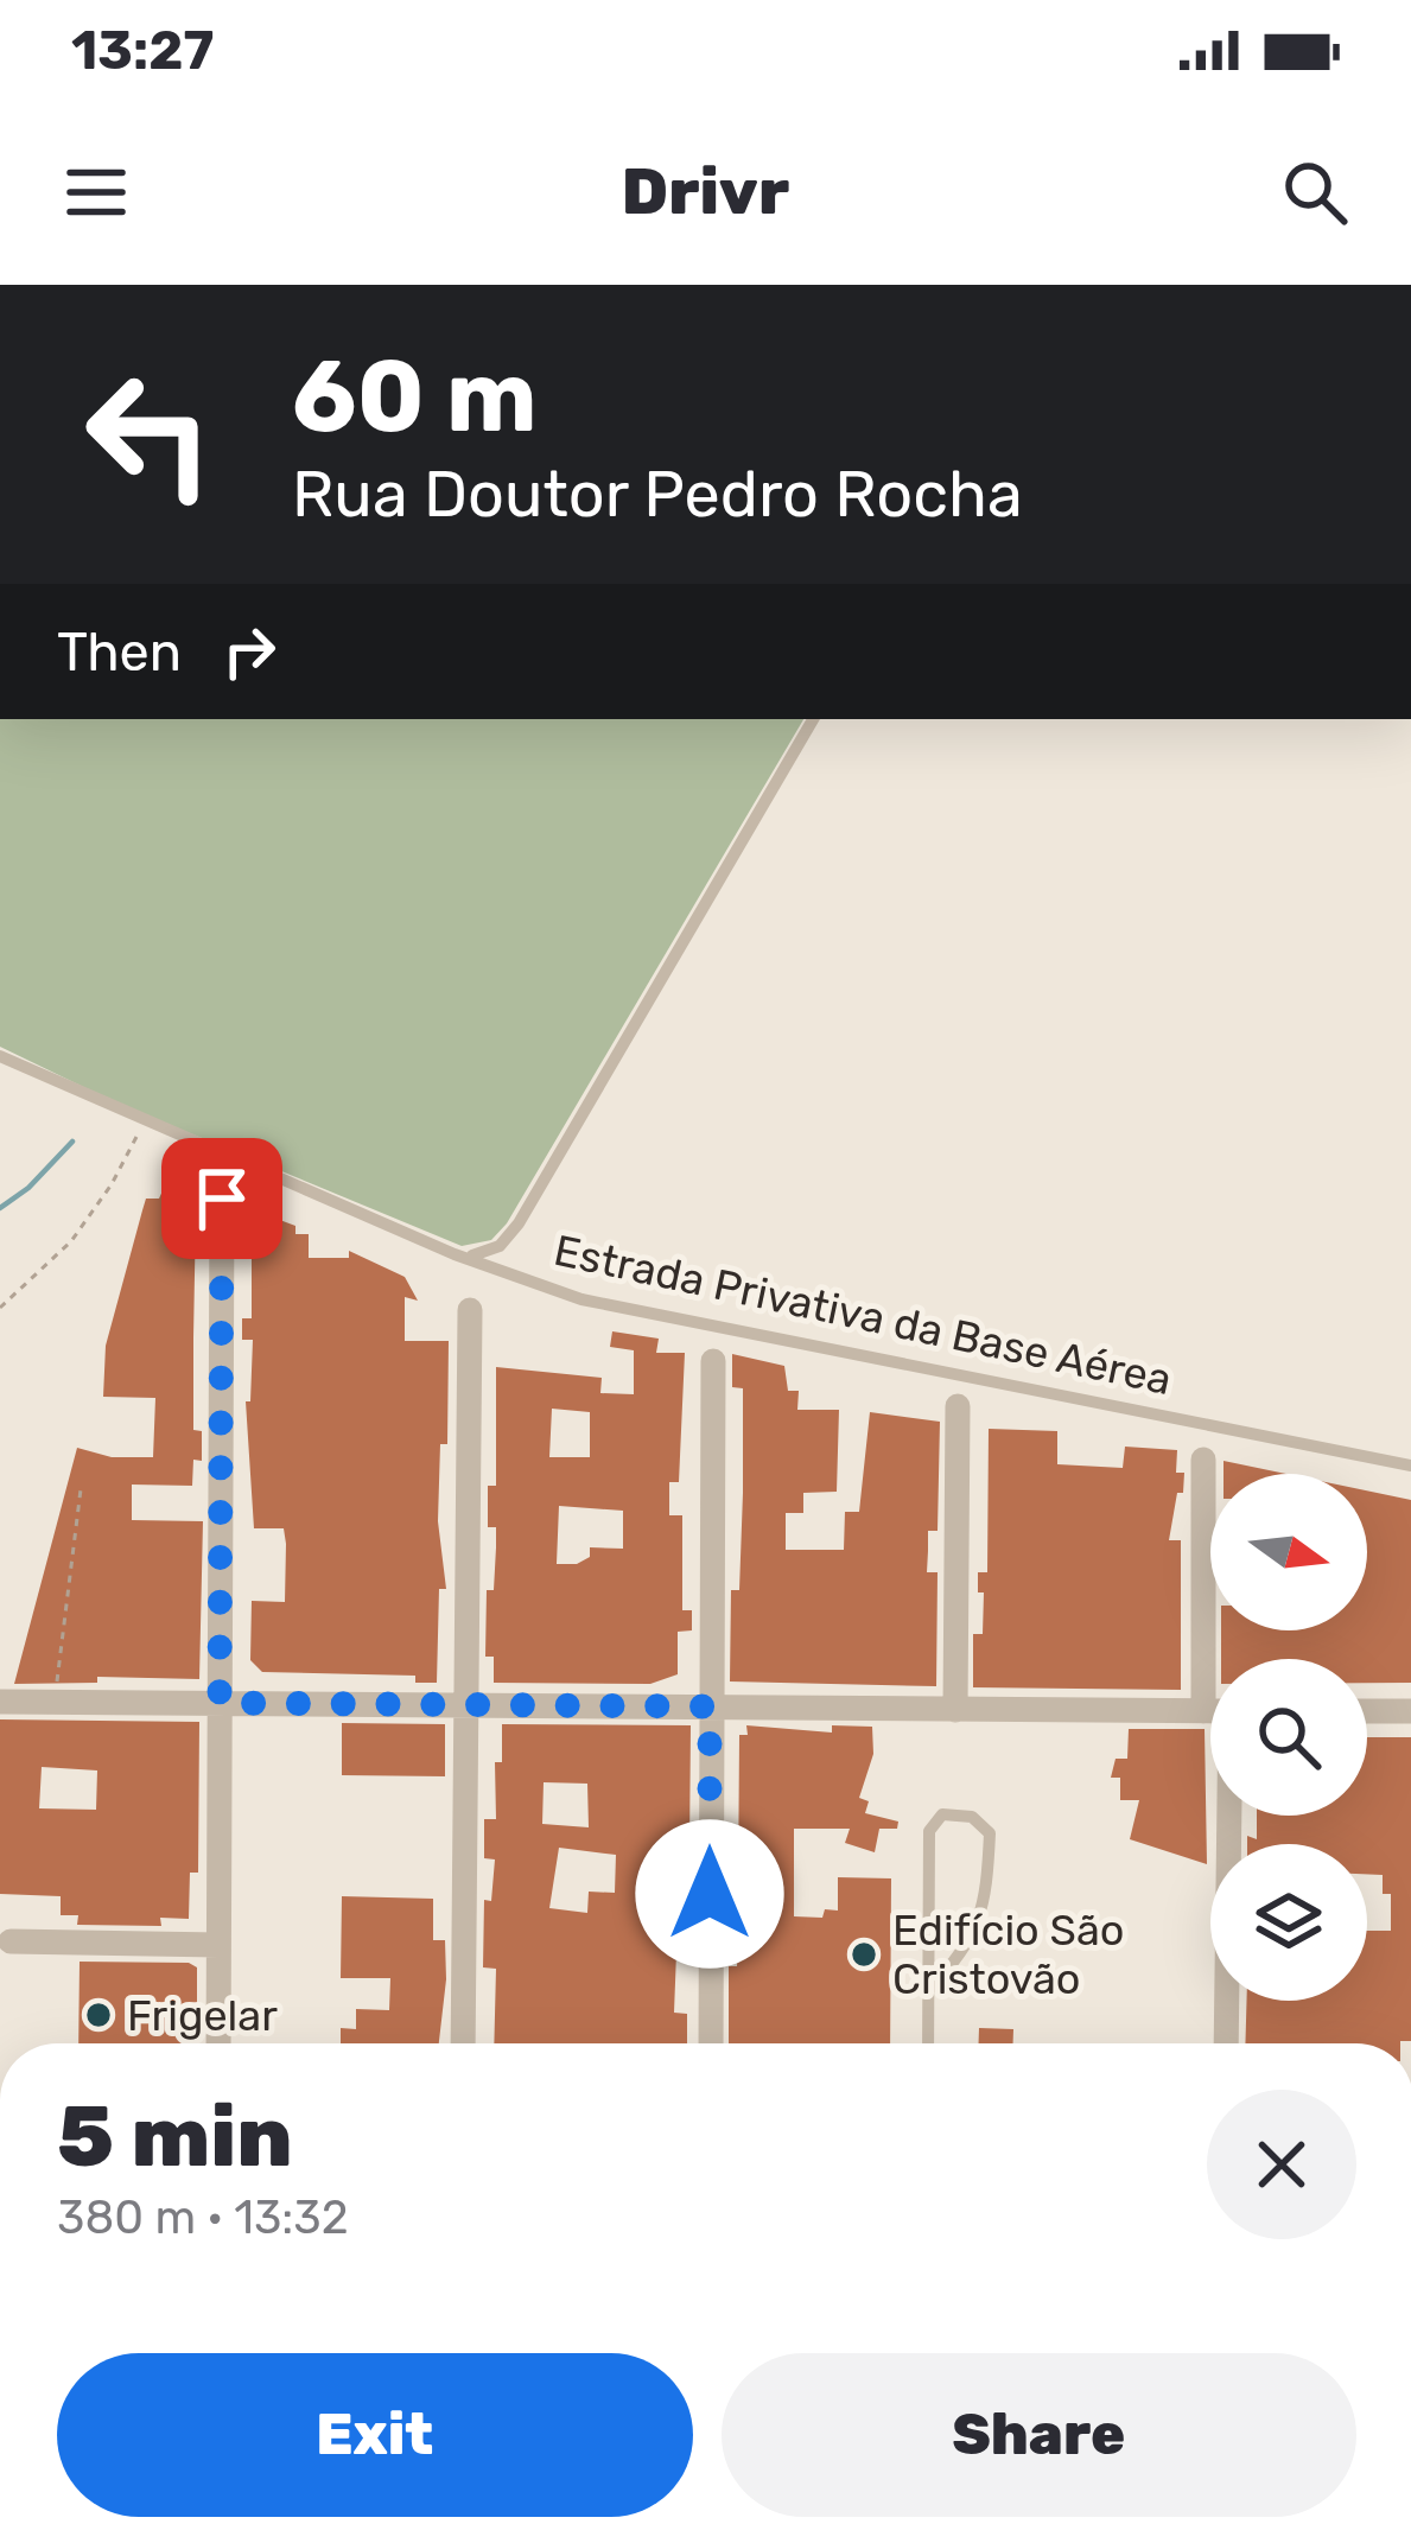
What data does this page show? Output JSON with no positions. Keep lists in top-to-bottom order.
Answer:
{
  "streets": {
    "lane": ["Estrada Privativa da Base Aérea"]
  },
  "places": ["Edifício São Cristovão", "Frigelar"],
  "north": "right",
  "page": {
    "status": "13:27",
    "header": "Drivr",
    "turn": ["60 m", "Rua Doutor Pedro Rocha"],
    "then": "Then",
    "heading": ["5 min", "380 m · 13:32"],
    "buttons": ["Exit", "Share"]
  }
}
